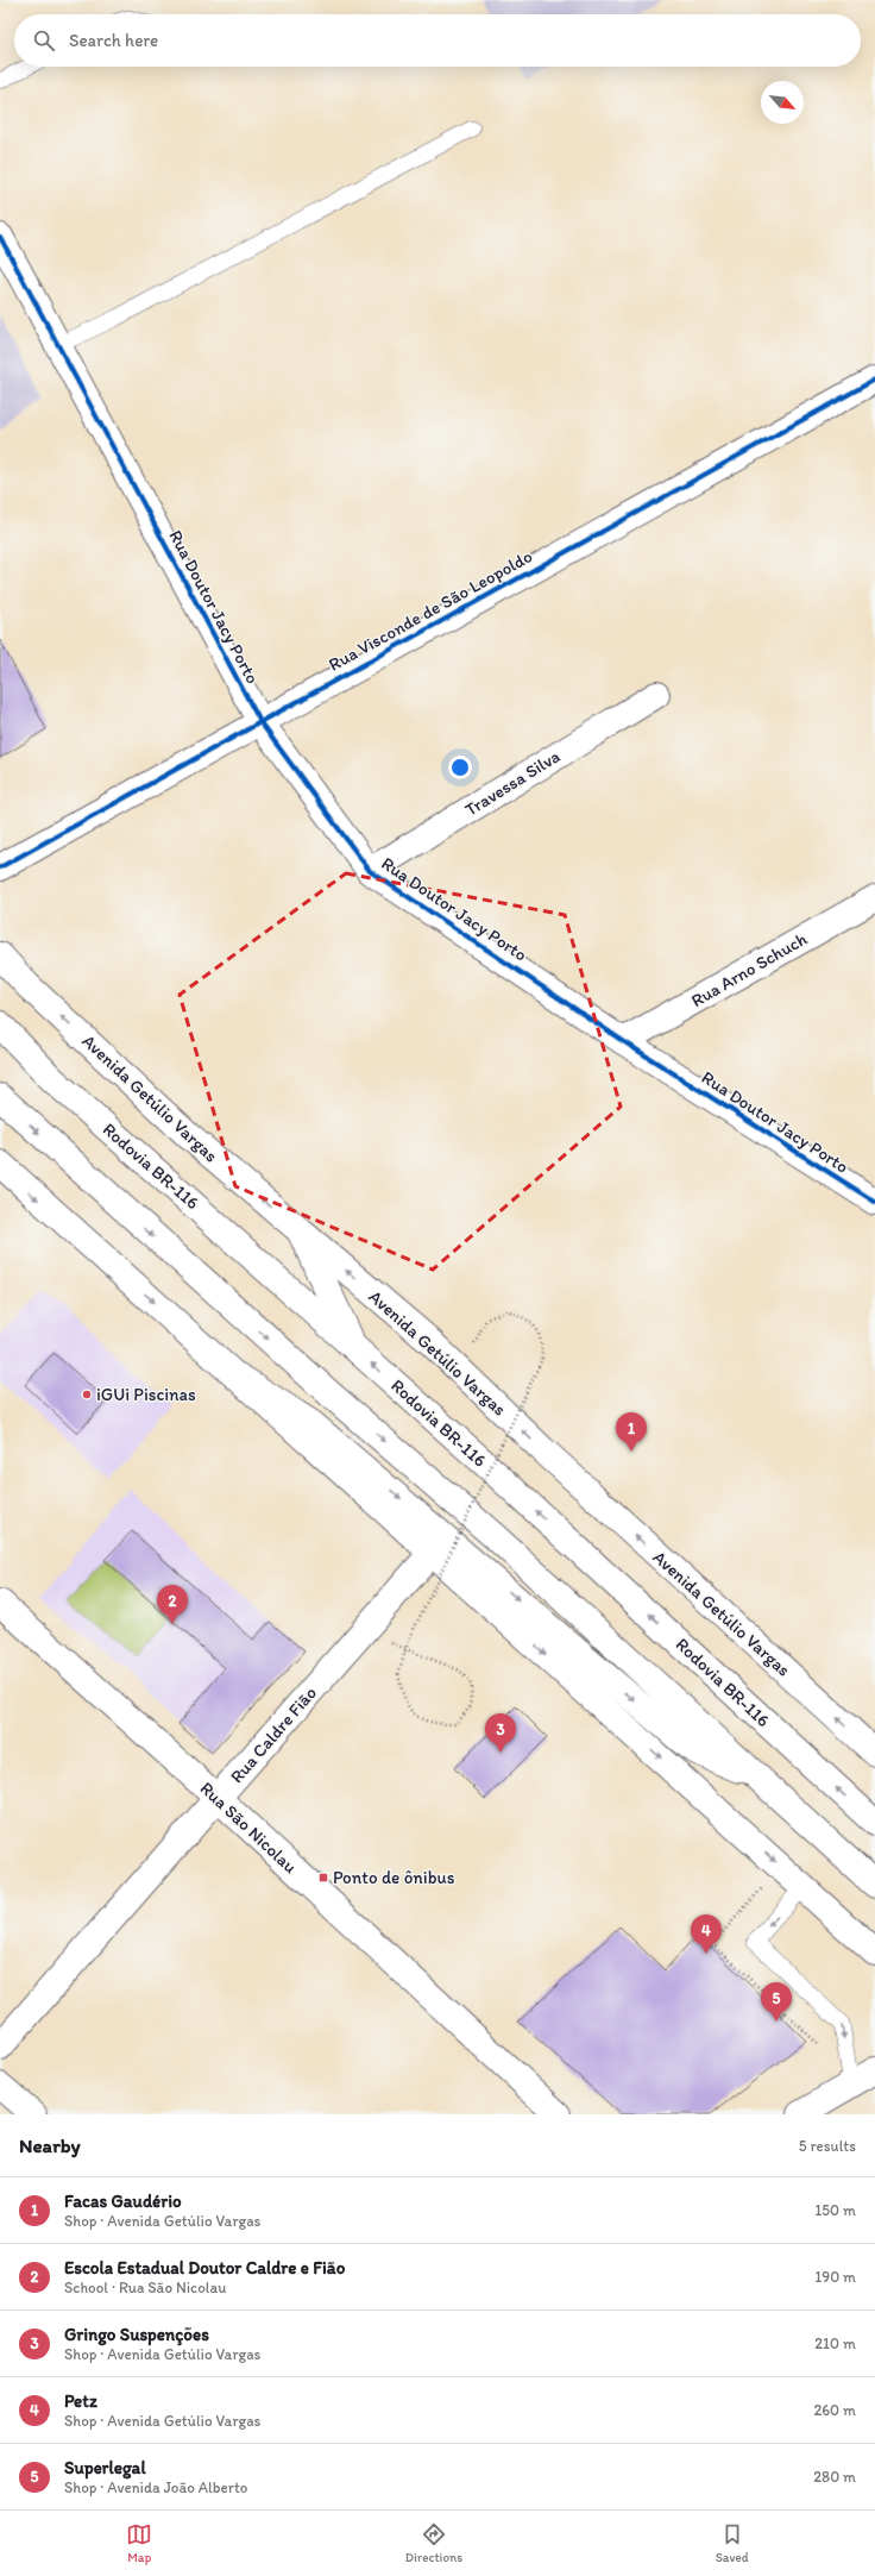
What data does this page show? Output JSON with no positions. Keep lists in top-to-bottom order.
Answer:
{
  "streets": {
    "main road": [
      "Rua Doutor Jacy Porto",
      "Rua Visconde de São Leopoldo",
      "Travessa Silva",
      "Rua Arno Schuch",
      "Avenida Getúlio Vargas",
      "Rodovia BR-116",
      "Rua Caldre Fião",
      "Rua São Nicolau"
    ]
  },
  "crossings": [
    ["Rua Doutor Jacy Porto", "Rua Visconde de São Leopoldo"],
    ["Rua Doutor Jacy Porto", "Travessa Silva"],
    ["Rua Doutor Jacy Porto", "Rua Arno Schuch"],
    ["Rua Caldre Fião", "Rua São Nicolau"]
  ],
  "places": {
    "other": ["iGUi Piscinas"],
    "transit": ["Ponto de ônibus"]
  },
  "north": "bottom right",
  "page": {
    "search": "Search here",
    "pins": [
      "1",
      "2",
      "3",
      "4",
      "5"
    ],
    "heading": ["Nearby", "5 results"],
    "list": [
      {
        "mark": "1",
        "name": "Facas Gaudério",
        "note": "Shop · Avenida Getúlio Vargas",
        "value": "150 m"
      },
      {
        "mark": "2",
        "name": "Escola Estadual Doutor Caldre e Fião",
        "note": "School · Rua São Nicolau",
        "value": "190 m"
      },
      {
        "mark": "3",
        "name": "Gringo Suspenções",
        "note": "Shop · Avenida Getúlio Vargas",
        "value": "210 m"
      },
      {
        "mark": "4",
        "name": "Petz",
        "note": "Shop · Avenida Getúlio Vargas",
        "value": "260 m"
      },
      {
        "mark": "5",
        "name": "Superlegal",
        "note": "Shop · Avenida João Alberto",
        "value": "280 m"
      }
    ],
    "nav": ["Map", "Directions", "Saved"]
  }
}
